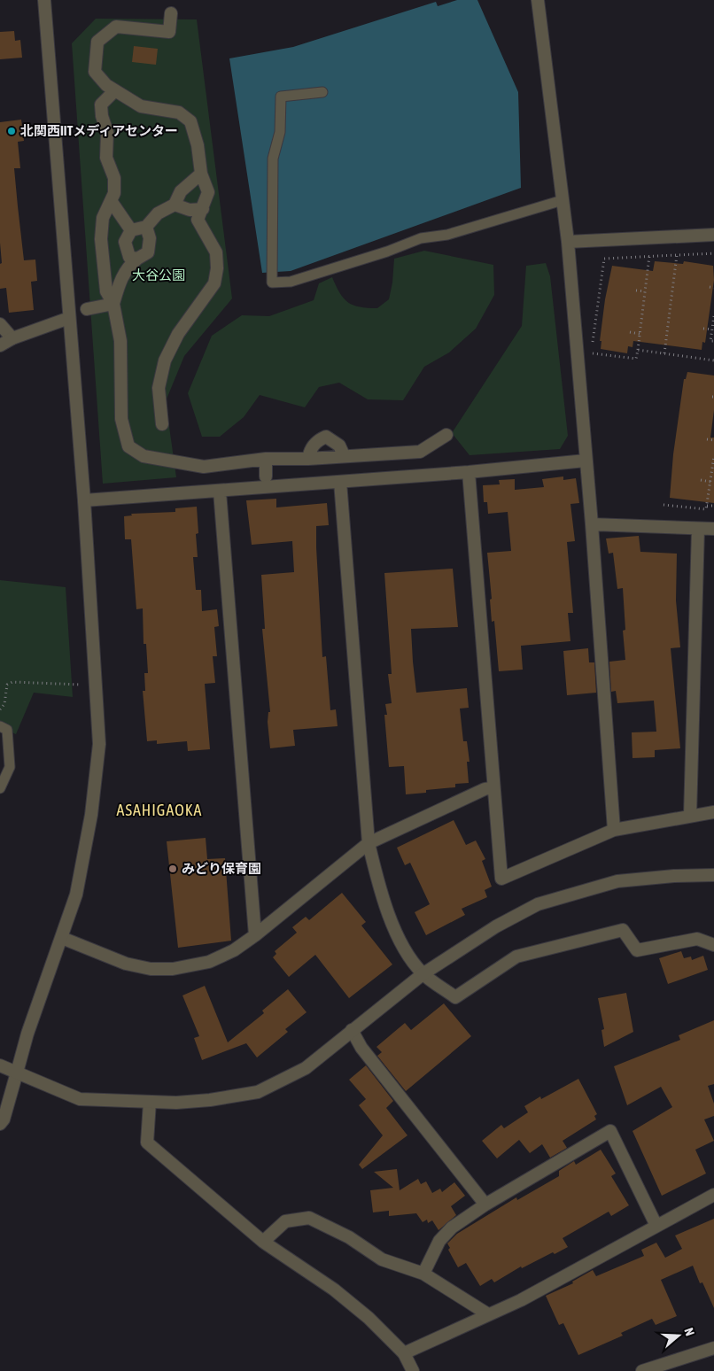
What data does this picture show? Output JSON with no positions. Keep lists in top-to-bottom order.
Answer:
{
  "districts": ["ASAHIGAOKA"],
  "parks": ["大谷公園"],
  "places": ["北関西IITメディアセンター", "みどり保育園"],
  "north": "right"
}
